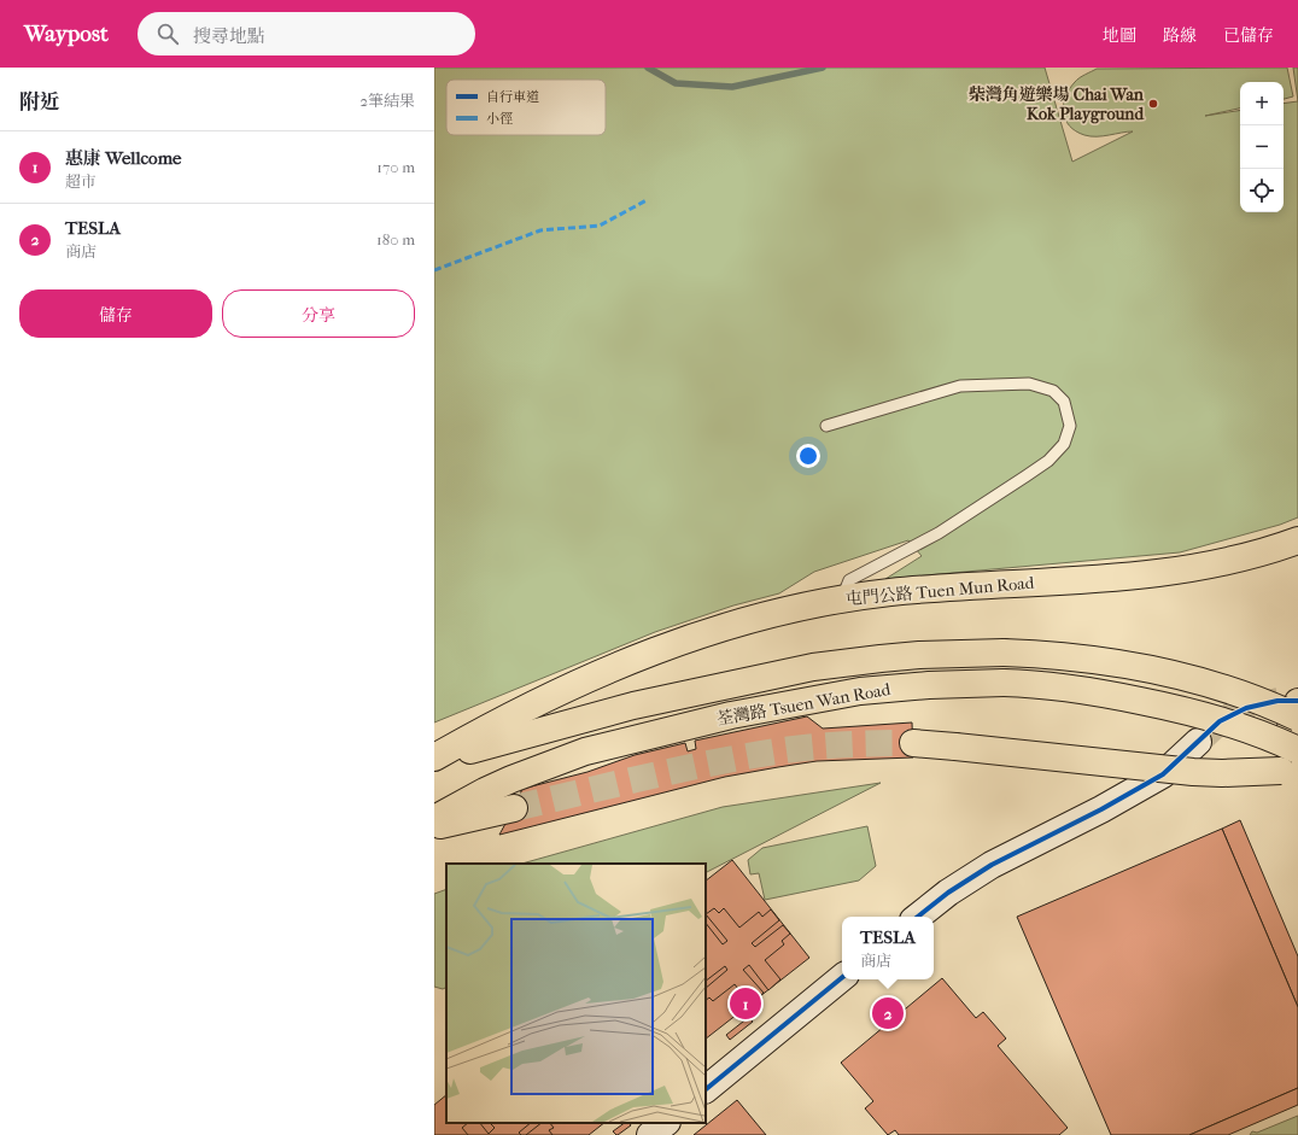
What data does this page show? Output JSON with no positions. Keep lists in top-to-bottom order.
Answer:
{
  "streets": {
    "main road": ["屯門公路 Tuen Mun Road", "荃灣路 Tsuen Wan Road"]
  },
  "crossings": [
    ["屯門公路 Tuen Mun Road", "荃灣路 Tsuen Wan Road"]
  ],
  "places": ["柴灣角遊樂場 Chai Wan Kok Playground"],
  "legend": ["自行車道", "小徑"],
  "page": {
    "header": "Waypost",
    "search": "搜尋地點",
    "nav": ["地圖", "路線", "已儲存"],
    "heading": ["附近", "2筆結果"],
    "map_buttons": ["+", "−"],
    "list": [
      {
        "mark": "1",
        "name": "惠康 Wellcome",
        "note": "超市",
        "value": "170 m"
      },
      {
        "mark": "2",
        "name": "TESLA",
        "note": "商店",
        "value": "180 m"
      }
    ],
    "buttons": ["儲存", "分享"],
    "popup": ["TESLA", "商店"],
    "pins": ["1", "2"]
  }
}
